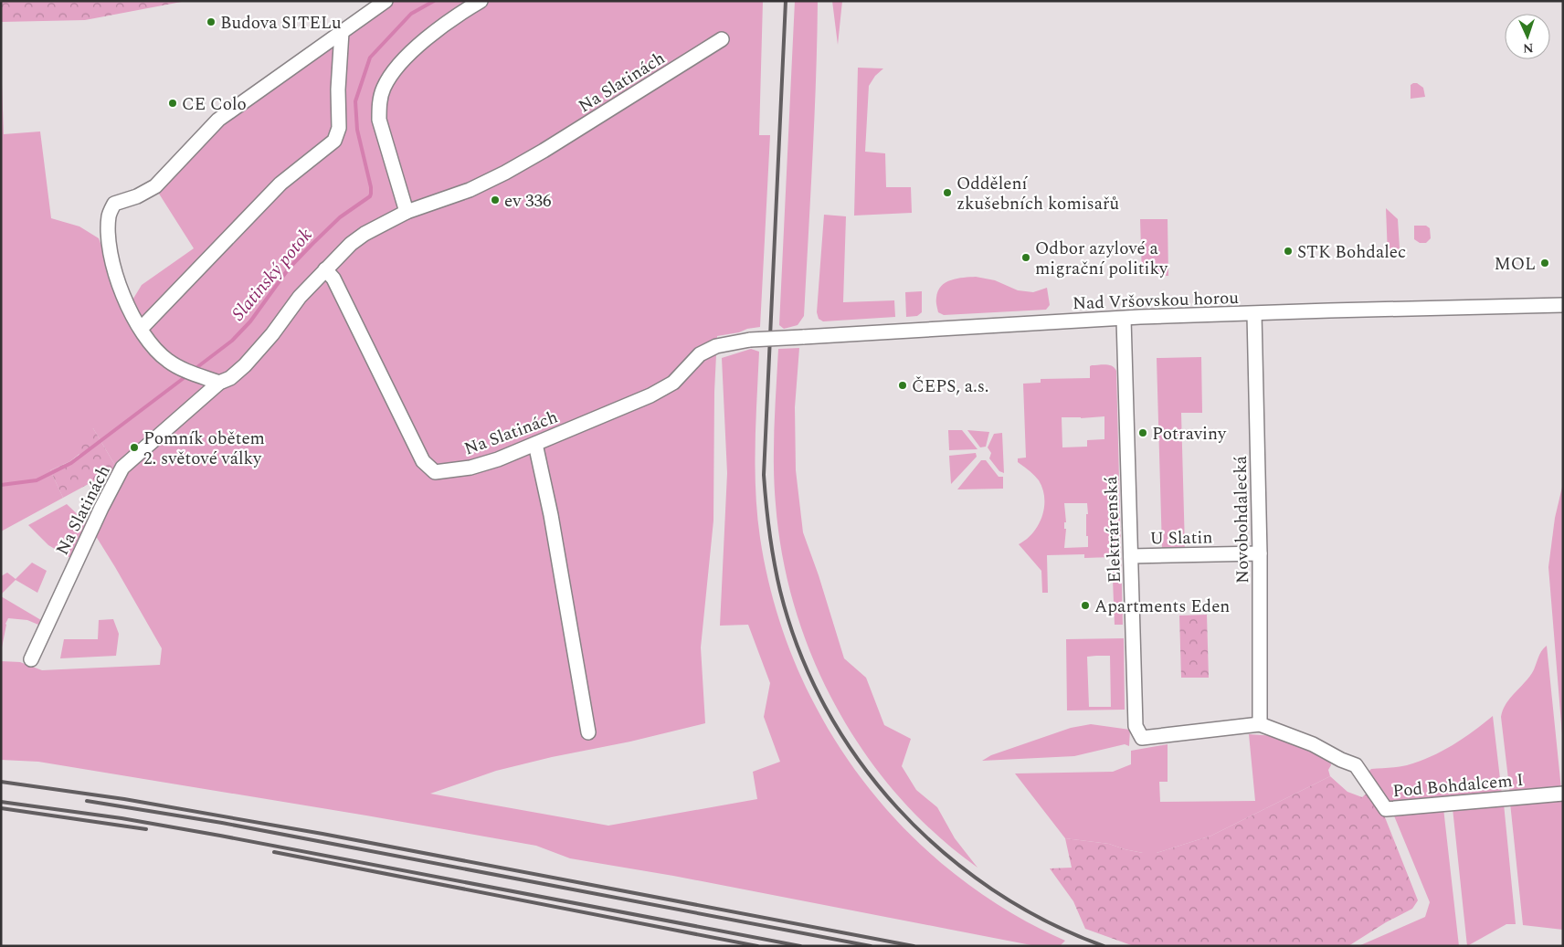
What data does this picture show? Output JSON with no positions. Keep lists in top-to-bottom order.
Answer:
{
  "streets": {
    "street": [
      "Na Slatinách",
      "Nad Vršovskou horou",
      "Novobohdalecká",
      "Elektrárenská",
      "U Slatin",
      "Pod Bohdalcem I"
    ]
  },
  "crossings": [
    ["Na Slatinách", "Nad Vršovskou horou"],
    ["Nad Vršovskou horou", "Novobohdalecká"],
    ["Nad Vršovskou horou", "Elektrárenská"],
    ["Novobohdalecká", "U Slatin"],
    ["Novobohdalecká", "Pod Bohdalcem I"],
    ["Elektrárenská", "U Slatin"],
    ["Elektrárenská", "Pod Bohdalcem I"]
  ],
  "water": ["Slatinský potok"],
  "places": [
    "Budova SITELu",
    "CE Colo",
    "Oddělení zkušebních komisařů",
    "ev 336",
    "STK Bohdalec",
    "Odbor azylové a migrační politiky",
    "MOL",
    "ČEPS, a.s.",
    "Potraviny",
    "Pomník obětem 2. světové války",
    "Apartments Eden"
  ],
  "north": "bottom"
}
